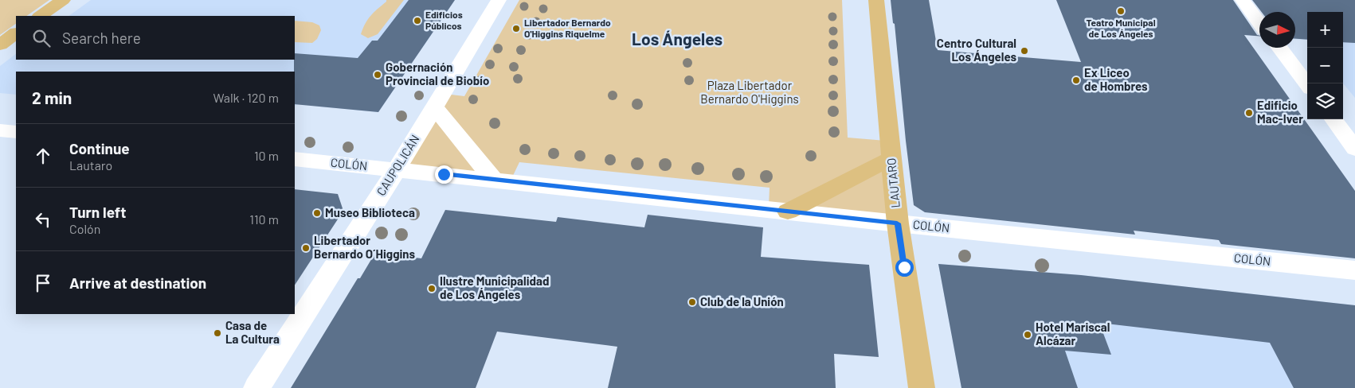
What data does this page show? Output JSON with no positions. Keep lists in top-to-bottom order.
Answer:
{
  "streets": {
    "main road": ["LAUTARO"],
    "street": ["COLÓN", "CAUPOLICÁN"]
  },
  "crossings": [
    ["COLÓN", "CAUPOLICÁN"],
    ["COLÓN", "LAUTARO"]
  ],
  "districts": ["Los Ángeles"],
  "parks": ["Plaza Libertador Bernardo O'Higgins"],
  "places": [
    "Teatro Municipal de Los Ángeles",
    "Edificios Públicos",
    "Libertador Bernardo O'Higgins Riquelme",
    "Centro Cultural Los Ángeles",
    "Gobernación Provincial de Biobío",
    "Ex Liceo de Hombres",
    "Edificio Mac-Iver",
    "Museo Biblioteca",
    "Libertador Bernardo O´Higgins",
    "Ilustre Municipalidad de Los Ángeles",
    "Club de la Unión",
    "Casa de La Cultura",
    "Hotel Mariscal Alcázar"
  ],
  "north": "right",
  "page": {
    "map_buttons": ["+", "−"],
    "search": "Search here",
    "heading": ["2 min", "Walk · 120 m"],
    "list": [
      ["Continue", "Lautaro", "10 m"],
      ["Turn left", "Colón", "110 m"],
      "Arrive at destination"
    ]
  }
}
